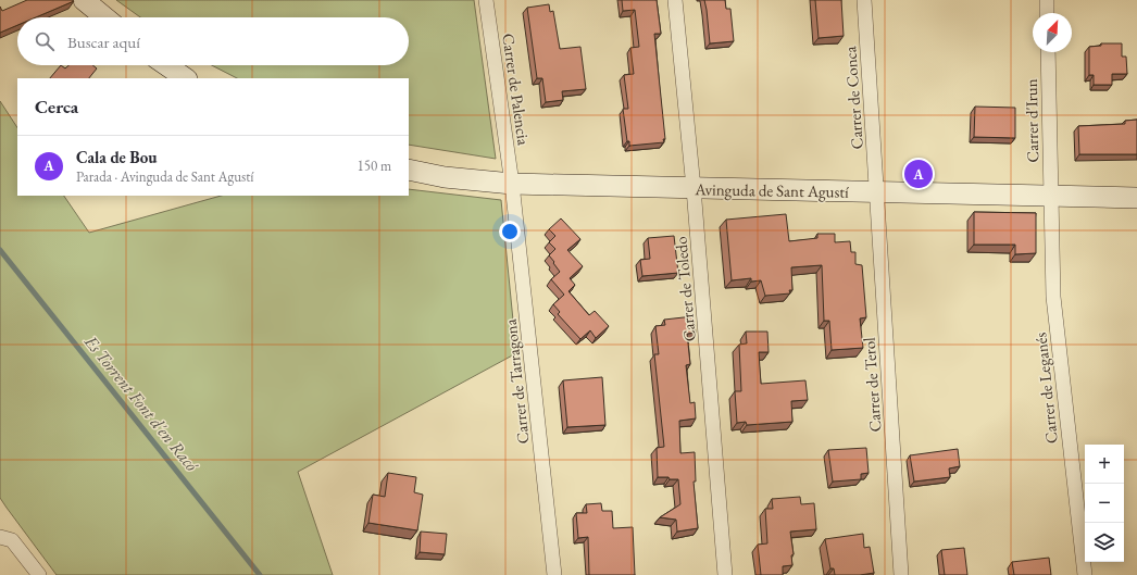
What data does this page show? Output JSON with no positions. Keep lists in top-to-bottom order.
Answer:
{
  "streets": {
    "street": [
      "Carrer de Palencia",
      "Carrer de Conca",
      "Carrer d'Irun",
      "Avinguda de Sant Agustí",
      "Carrer de Toledo",
      "Carrer de Tarragona",
      "Carrer de Terol",
      "Carrer de Leganés"
    ]
  },
  "crossings": [
    ["Carrer de Palencia", "Avinguda de Sant Agustí"],
    ["Carrer de Palencia", "Carrer de Tarragona"],
    ["Carrer de Conca", "Avinguda de Sant Agustí"],
    ["Carrer de Conca", "Carrer de Terol"],
    ["Carrer d'Irun", "Avinguda de Sant Agustí"],
    ["Carrer d'Irun", "Carrer de Leganés"],
    ["Avinguda de Sant Agustí", "Carrer de Toledo"],
    ["Avinguda de Sant Agustí", "Carrer de Tarragona"],
    ["Avinguda de Sant Agustí", "Carrer de Terol"],
    ["Avinguda de Sant Agustí", "Carrer de Leganés"]
  ],
  "water": ["Es Torrent Font d'en Racó"],
  "north": "top right",
  "page": {
    "search": "Buscar aquí",
    "heading": "Cerca",
    "list": [
      {
        "mark": "A",
        "name": "Cala de Bou",
        "note": "Parada · Avinguda de Sant Agustí",
        "value": "150 m"
      }
    ],
    "pins": "A",
    "map_buttons": ["+", "−"]
  }
}
